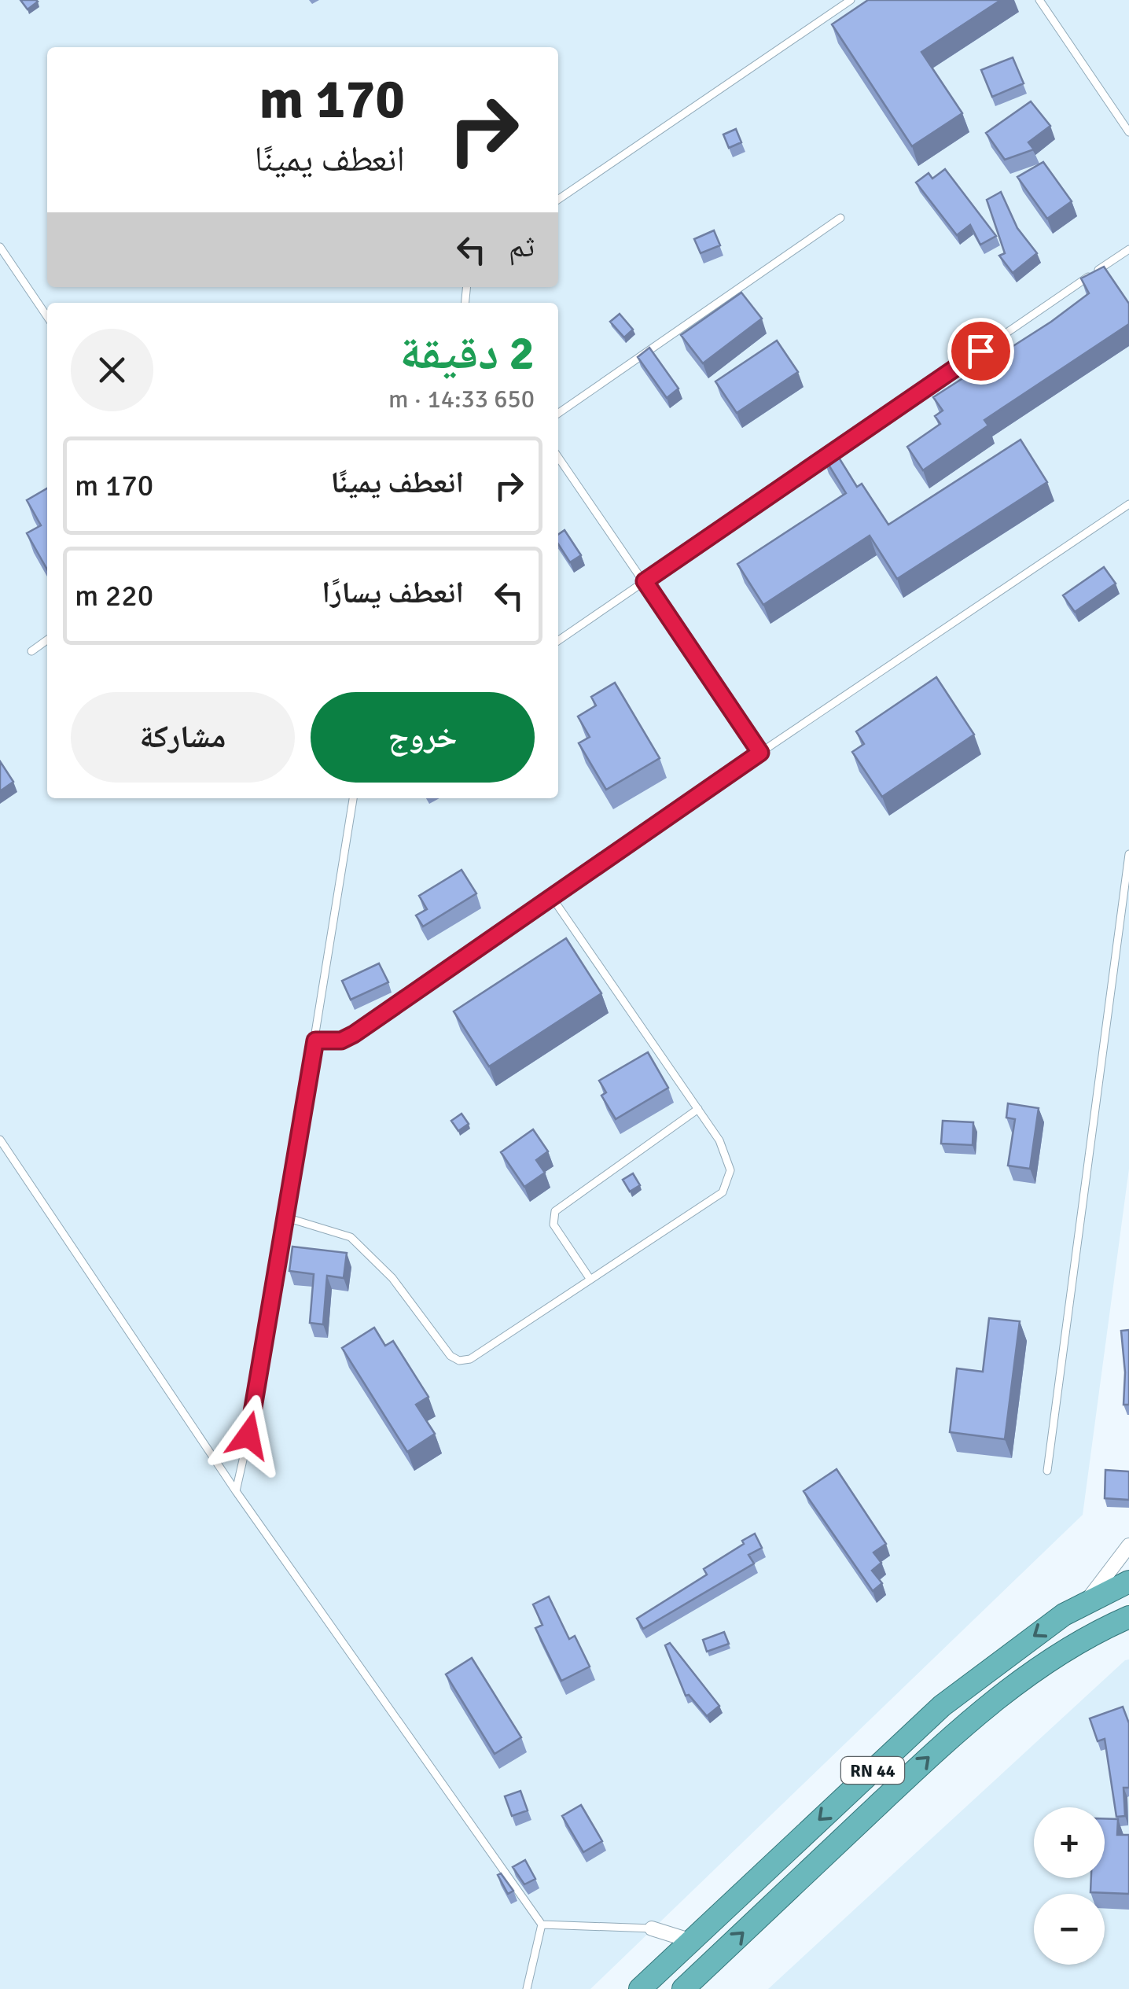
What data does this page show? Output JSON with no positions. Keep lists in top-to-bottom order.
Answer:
{
  "streets": {
    "highway": ["RN 44"]
  },
  "page": {
    "turn": ["170 m", "انعطف يمينًا"],
    "then": "ثم",
    "heading": ["2 دقيقة", "650 m · 14:33"],
    "list": [
      {
        "name": "انعطف يمينًا",
        "value": "170 m"
      },
      {
        "name": "انعطف يسارًا",
        "value": "220 m"
      }
    ],
    "buttons": ["خروج", "مشاركة"],
    "map_buttons": ["+", "−"]
  }
}
